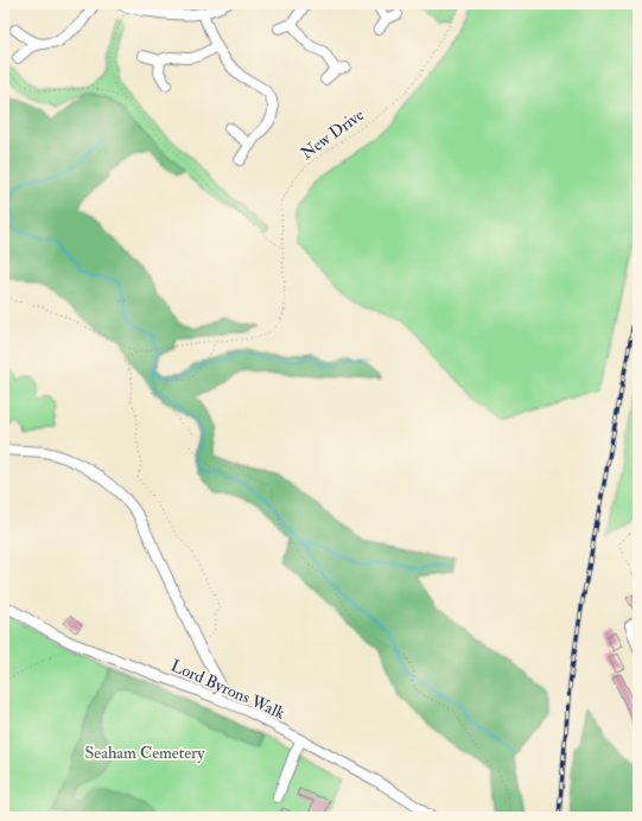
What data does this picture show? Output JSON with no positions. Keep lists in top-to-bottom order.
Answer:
{
  "streets": {
    "street": ["Lord Byrons Walk"],
    "path": ["New Drive"]
  },
  "parks": ["Seaham Cemetery"]
}
